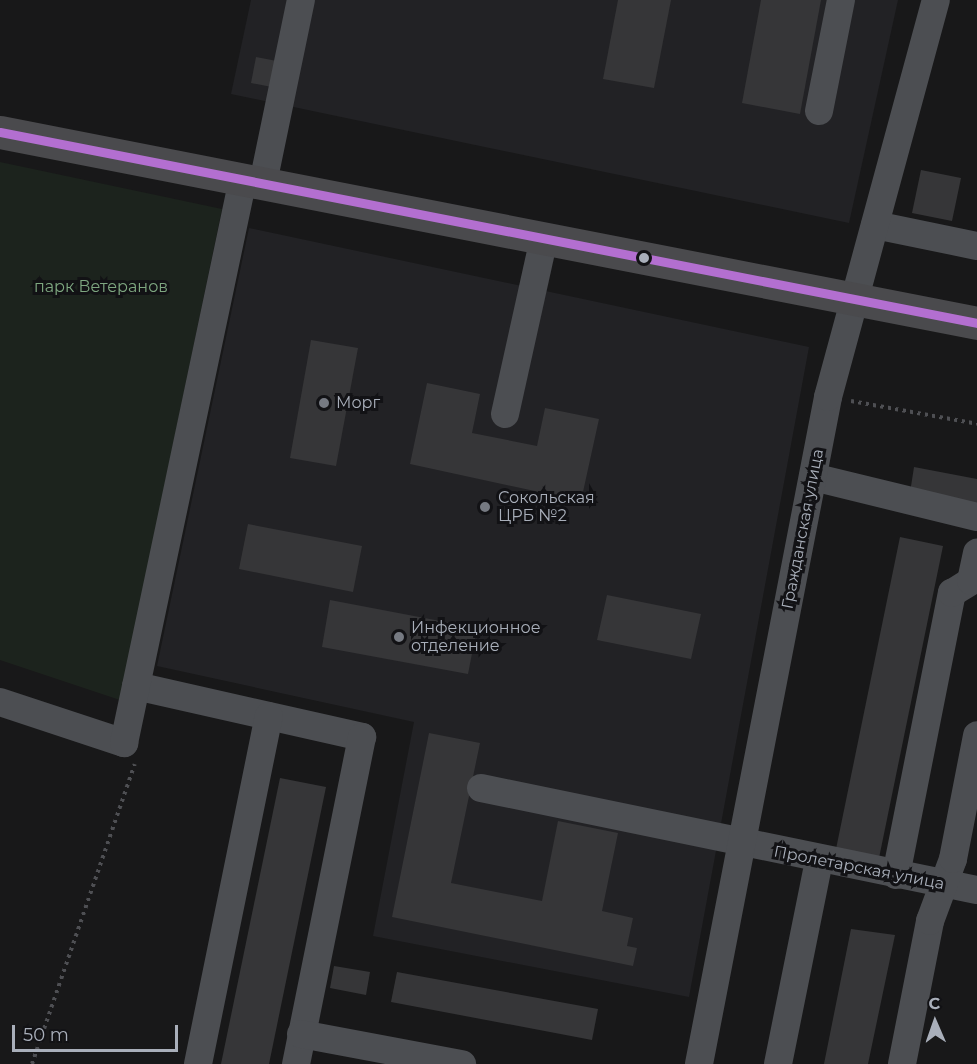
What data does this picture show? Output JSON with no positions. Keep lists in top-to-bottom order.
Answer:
{
  "streets": {
    "street": ["Гражданская улица", "Пролетарская улица"]
  },
  "crossings": [
    ["Гражданская улица", "Пролетарская улица"]
  ],
  "parks": ["парк Ветеранов"],
  "places": ["Морг", "Сокольская ЦРБ №2", "Инфекционное отделение"],
  "scale_bar": "50 m",
  "north": "top"
}
